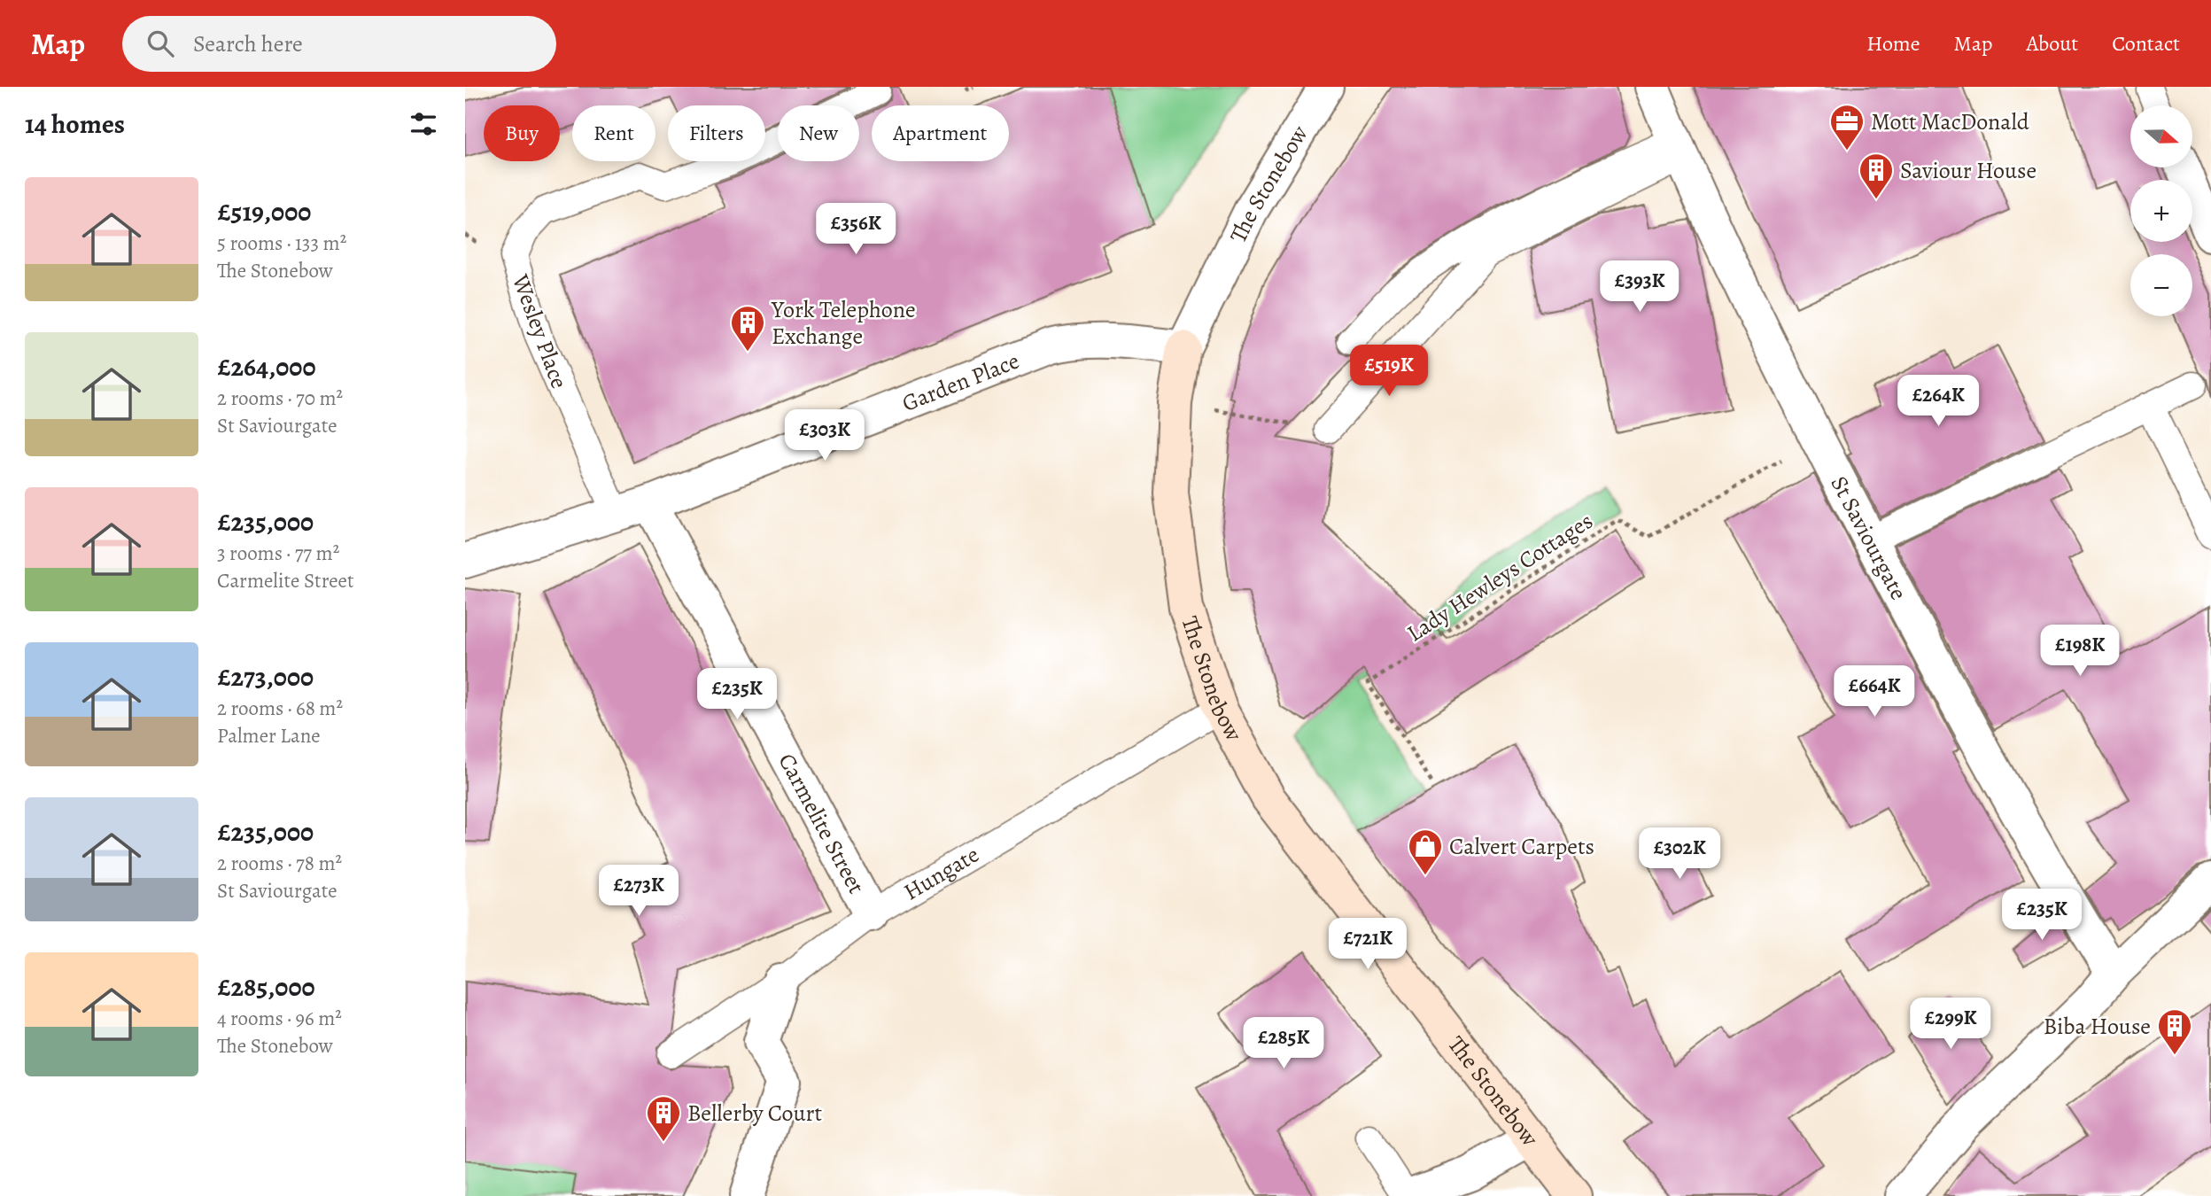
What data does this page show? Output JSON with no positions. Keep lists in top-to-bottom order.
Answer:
{
  "streets": {
    "street": [
      "The Stonebow",
      "Garden Place",
      "St Saviourgate",
      "Carmelite Street"
    ],
    "lane": ["Wesley Place", "Hungate"],
    "path": ["Lady Hewleys Cottages"]
  },
  "crossings": [
    ["The Stonebow", "Garden Place"],
    ["The Stonebow", "Hungate"],
    ["Wesley Place", "Garden Place"],
    ["Garden Place", "Carmelite Street"],
    ["St Saviourgate", "Lady Hewleys Cottages"],
    ["Carmelite Street", "Hungate"]
  ],
  "places": {
    "office": ["Mott MacDonald"],
    "building": [
      "Saviour House",
      "York Telephone Exchange",
      "Biba House",
      "Bellerby Court"
    ],
    "shop": ["Calvert Carpets"]
  },
  "north": "right",
  "page": {
    "header": "Map",
    "search": "Search here",
    "nav": [
      "Home",
      "Map",
      "About",
      "Contact"
    ],
    "heading": "14 homes",
    "map_buttons": ["+", "−"],
    "chip": [
      "Buy",
      "Rent",
      "Filters",
      "New",
      "Apartment"
    ],
    "list": [
      {
        "name": "£519,000",
        "note": "5 rooms · 133 m² · The Stonebow"
      },
      {
        "name": "£264,000",
        "note": "2 rooms · 70 m² · St Saviourgate"
      },
      {
        "name": "£235,000",
        "note": "3 rooms · 77 m² · Carmelite Street"
      },
      {
        "name": "£273,000",
        "note": "2 rooms · 68 m² · Palmer Lane"
      },
      {
        "name": "£235,000",
        "note": "2 rooms · 78 m² · St Saviourgate"
      },
      {
        "name": "£285,000",
        "note": "4 rooms · 96 m² · The Stonebow"
      }
    ],
    "price": [
      "£356K",
      "£393K",
      "£519K",
      "£264K",
      "£303K",
      "£198K",
      "£664K",
      "£235K",
      "£302K",
      "£273K",
      "£235K",
      "£721K",
      "£299K",
      "£285K"
    ]
  }
}
